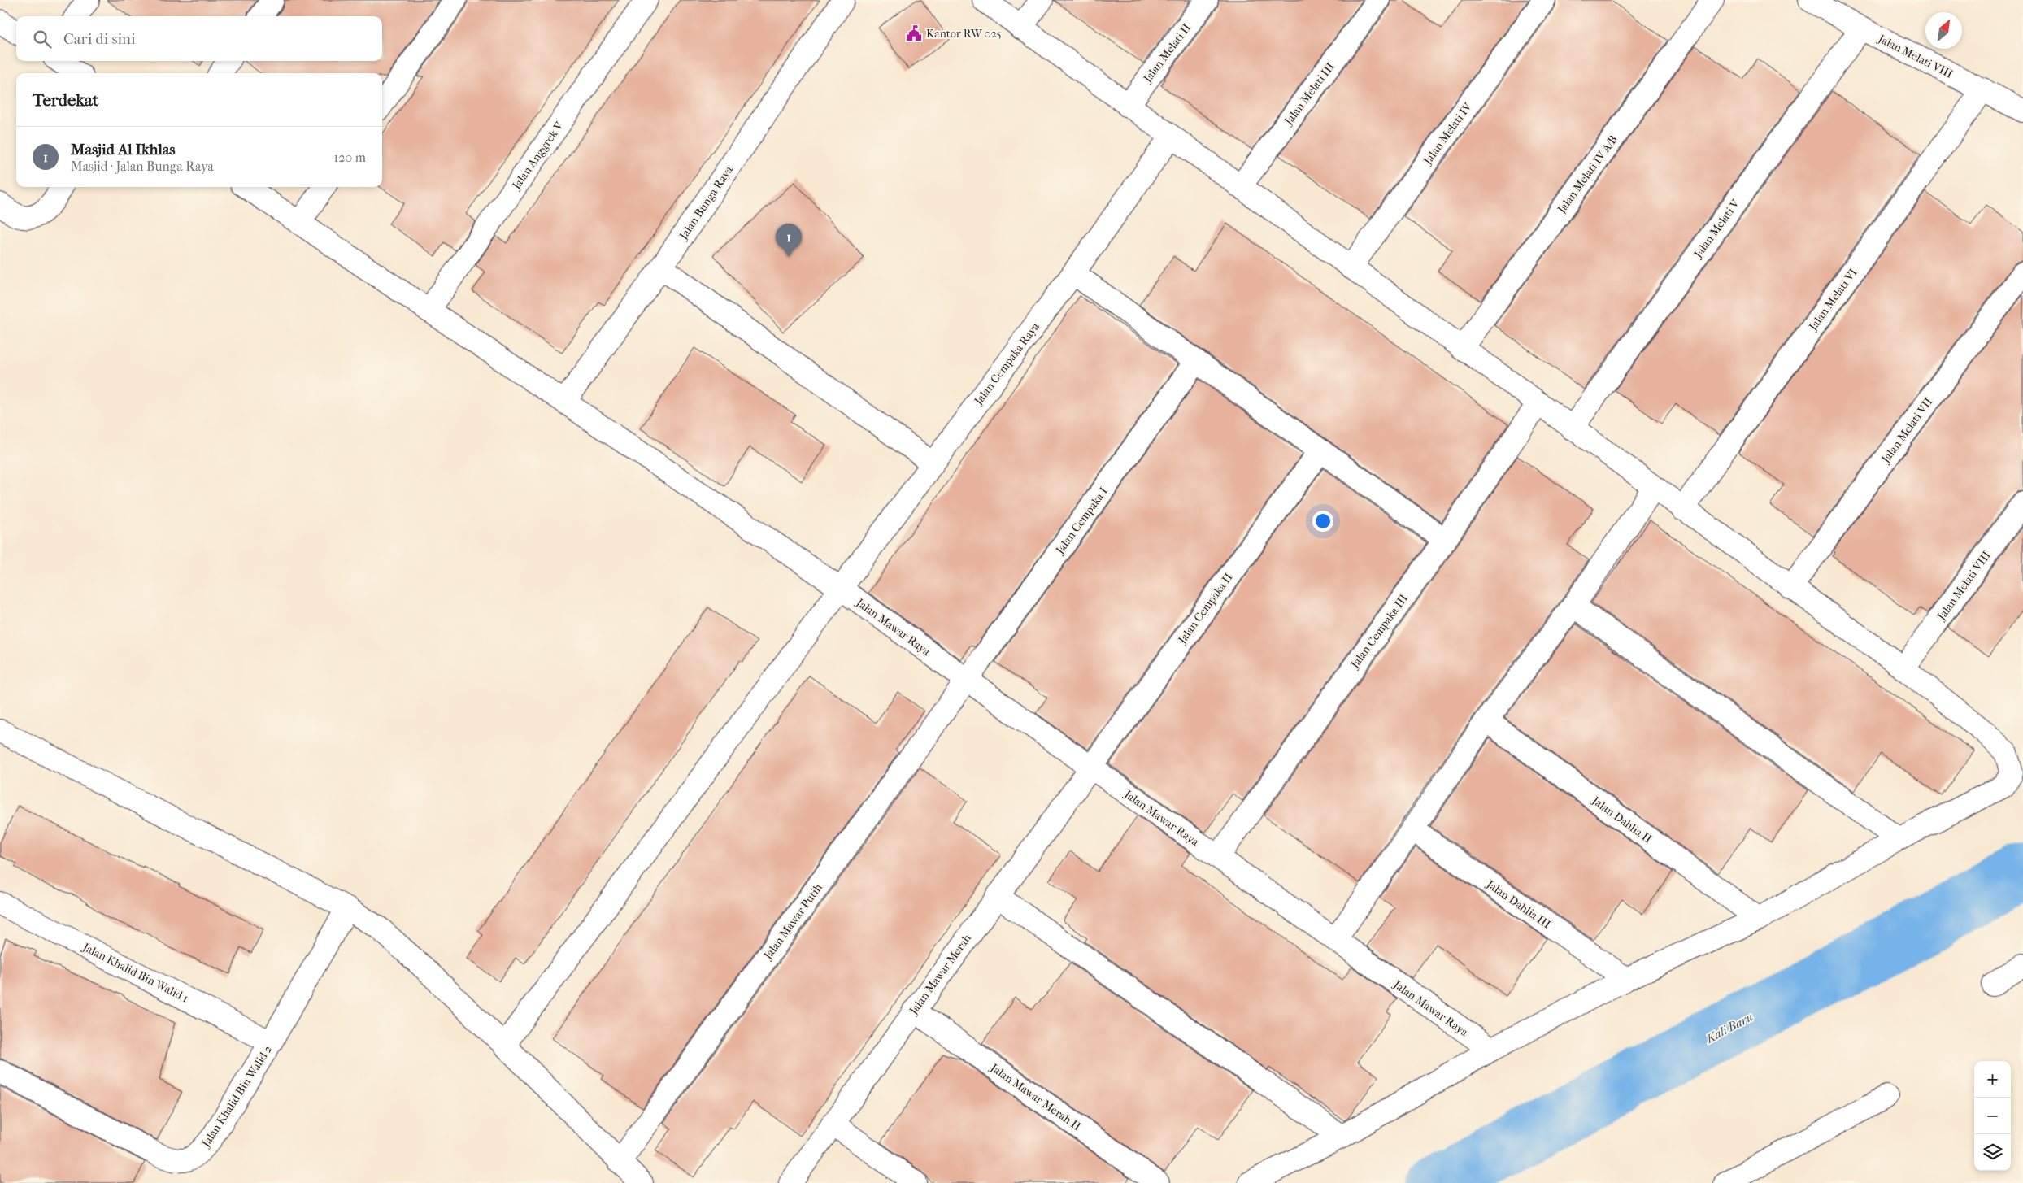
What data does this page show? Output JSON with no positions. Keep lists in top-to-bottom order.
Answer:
{
  "streets": {
    "street": [
      "Jalan Melati II",
      "Jalan Melati VIII",
      "Jalan Melati III",
      "Jalan Melati IV",
      "Jalan Anggrek V",
      "Jalan Melati IV A/B",
      "Jalan Bunga Raya",
      "Jalan Melati V",
      "Jalan Melati VI",
      "Jalan Cempaka Raya",
      "Jalan Melati VII",
      "Jalan Cempaka I",
      "Jalan Cempaka II",
      "Jalan Mawar Raya",
      "Jalan Cempaka III",
      "Jalan Dahlia II",
      "Jalan Dahlia III",
      "Jalan Mawar Putih",
      "Jalan Khalid Bin Walid 1",
      "Jalan Mawar Merah",
      "Jalan Khalid Bin Walid 2",
      "Jalan Mawar Merah II"
    ]
  },
  "crossings": [
    ["Jalan Melati VIII", "Jalan Melati V"],
    ["Jalan Melati VIII", "Jalan Melati VI"],
    ["Jalan Anggrek V", "Jalan Mawar Raya"],
    ["Jalan Bunga Raya", "Jalan Mawar Raya"],
    ["Jalan Cempaka Raya", "Jalan Mawar Raya"],
    ["Jalan Cempaka I", "Jalan Mawar Raya"],
    ["Jalan Cempaka I", "Jalan Mawar Putih"],
    ["Jalan Cempaka II", "Jalan Mawar Raya"],
    ["Jalan Cempaka II", "Jalan Mawar Merah"],
    ["Jalan Mawar Raya", "Jalan Cempaka III"],
    ["Jalan Mawar Raya", "Jalan Mawar Putih"],
    ["Jalan Mawar Raya", "Jalan Mawar Merah"],
    ["Jalan Khalid Bin Walid 1", "Jalan Khalid Bin Walid 2"],
    ["Jalan Mawar Merah", "Jalan Mawar Merah II"]
  ],
  "water": ["Kali Baru"],
  "places": {
    "public building": ["Kantor RW 025"]
  },
  "north": "top right",
  "page": {
    "search": "Cari di sini",
    "heading": "Terdekat",
    "list": [
      {
        "mark": "1",
        "name": "Masjid Al Ikhlas",
        "note": "Masjid · Jalan Bunga Raya",
        "value": "120 m"
      }
    ],
    "pins": "1",
    "map_buttons": ["+", "−"]
  }
}
